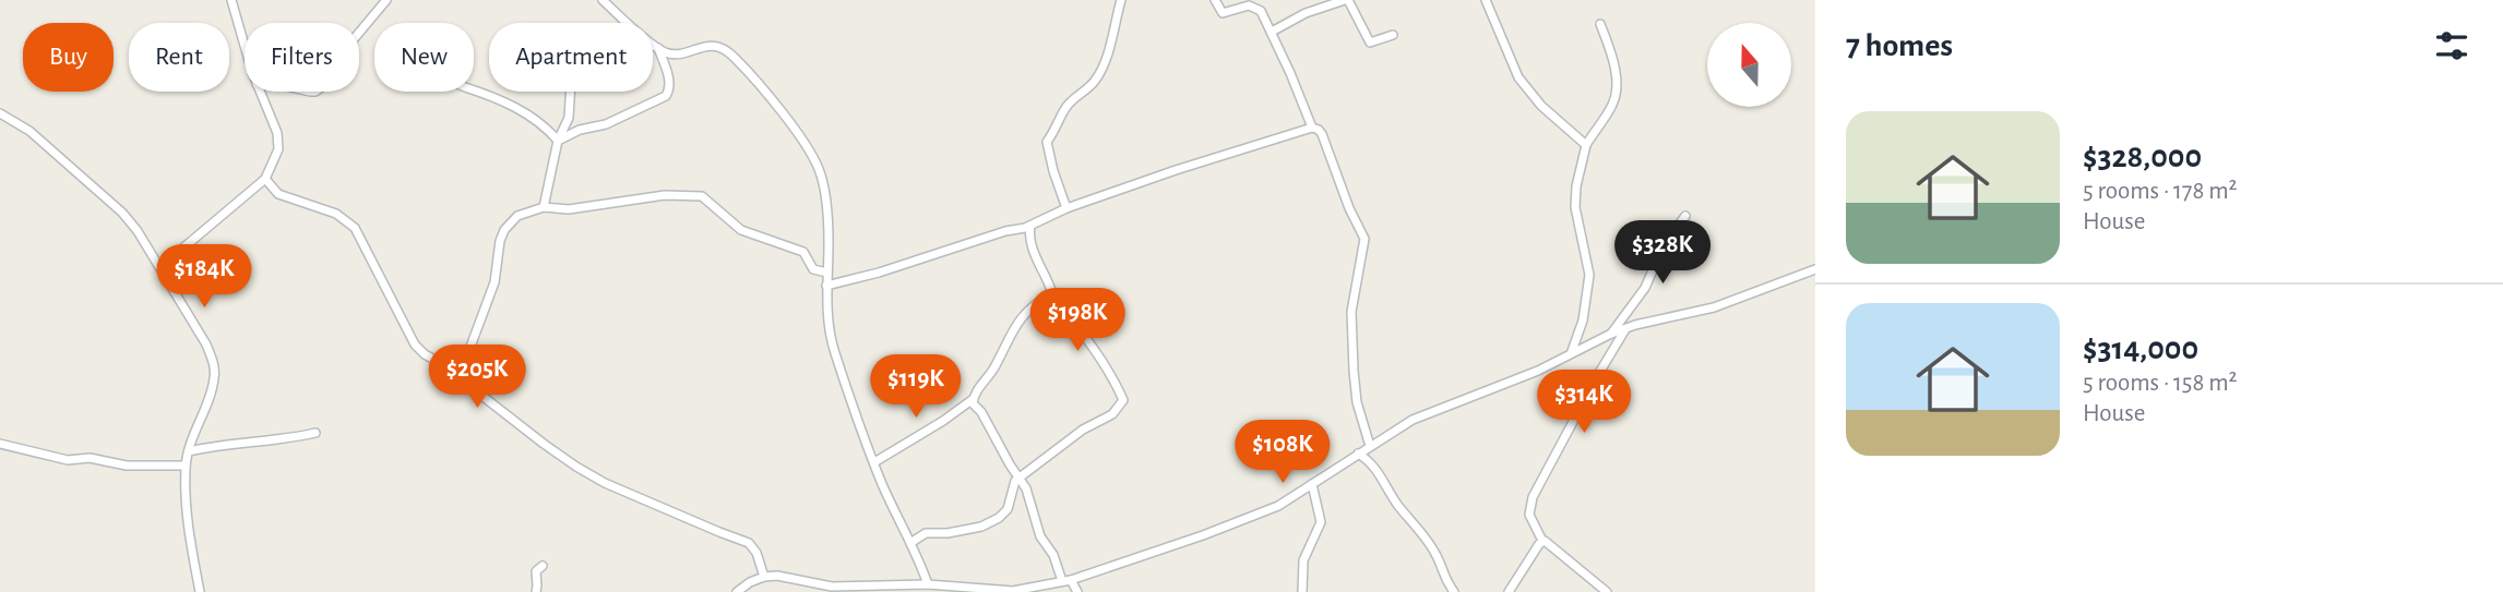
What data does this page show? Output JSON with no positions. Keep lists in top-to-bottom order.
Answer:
{
  "north": "top",
  "page": {
    "heading": "7 homes",
    "chip": [
      "Buy",
      "Rent",
      "Filters",
      "New",
      "Apartment"
    ],
    "list": [
      {
        "name": "$328,000",
        "note": "5 rooms · 178 m² · House"
      },
      {
        "name": "$314,000",
        "note": "5 rooms · 158 m² · House"
      }
    ],
    "price": [
      "$328K",
      "$184K",
      "$198K",
      "$205K",
      "$119K",
      "$314K",
      "$108K"
    ]
  }
}
